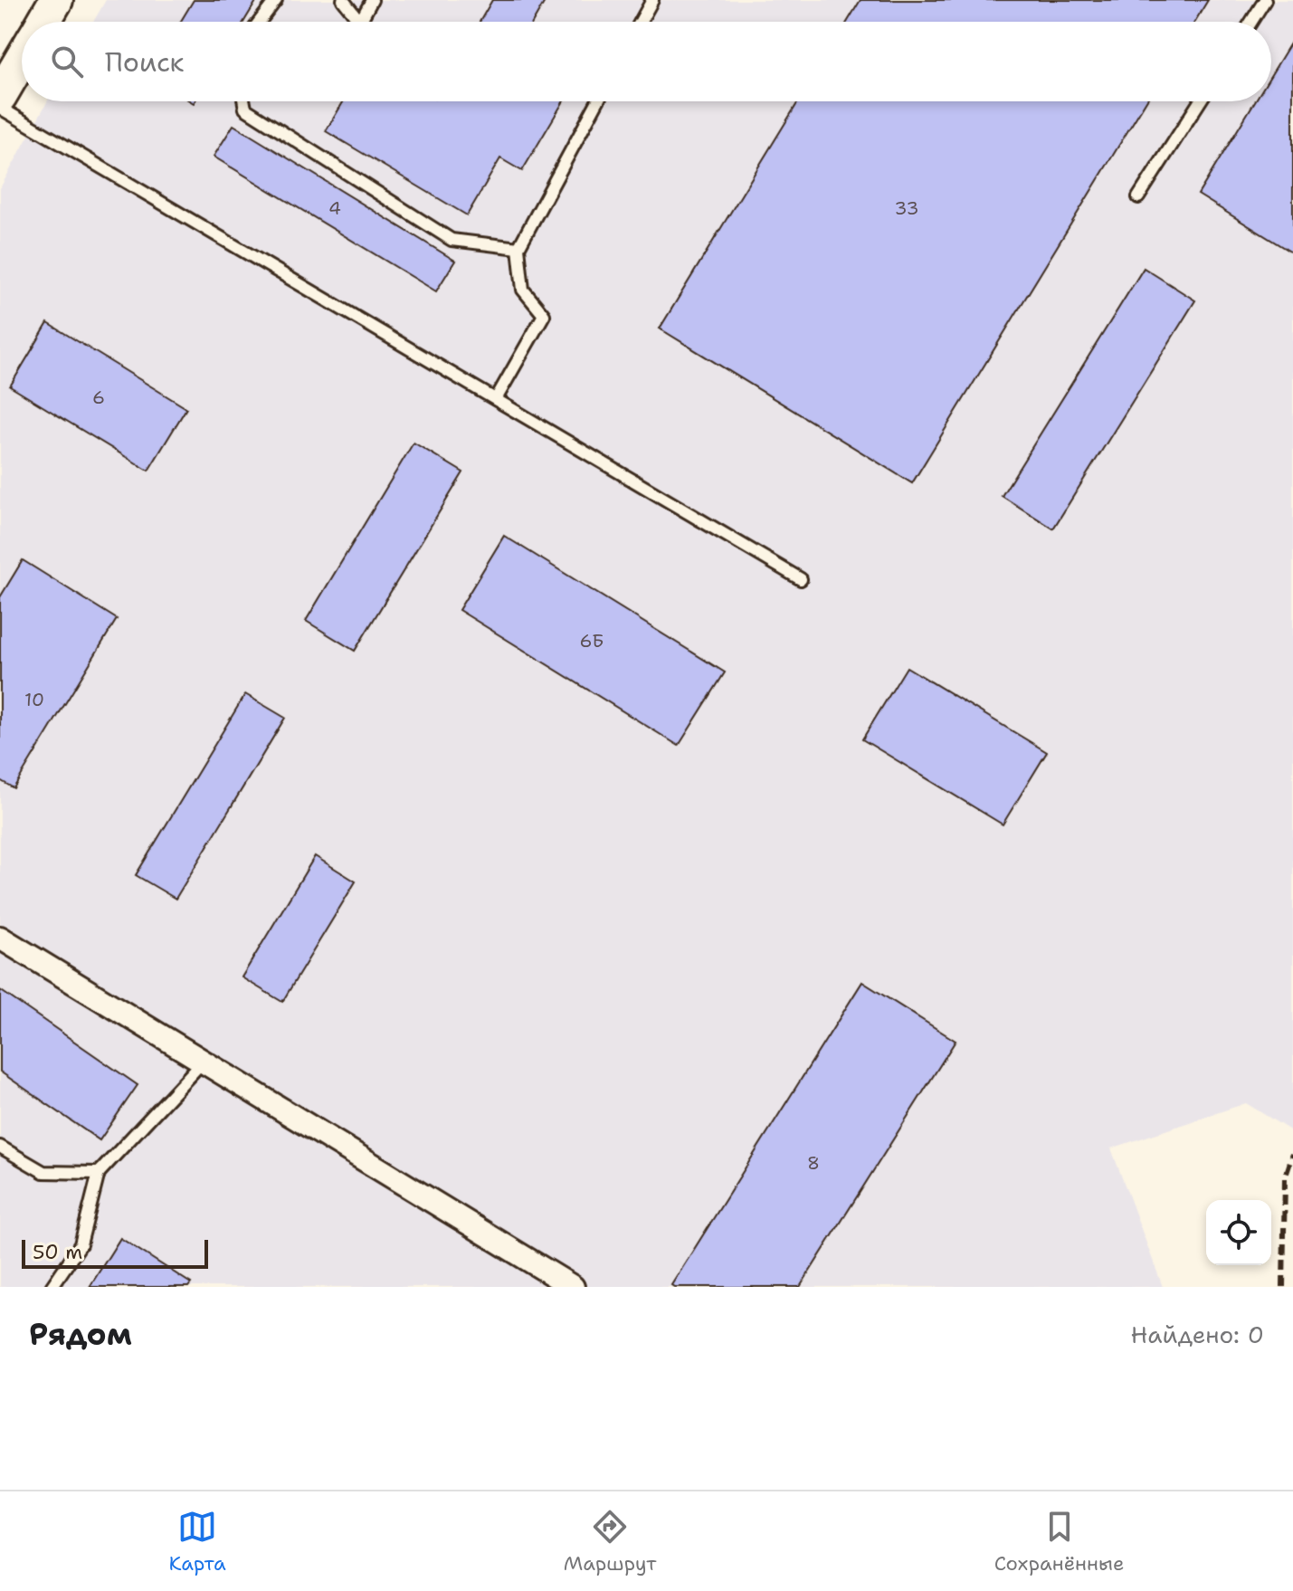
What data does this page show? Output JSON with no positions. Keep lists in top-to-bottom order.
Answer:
{
  "house_numbers": [
    "4",
    "33",
    "6",
    "6Б",
    "10",
    "8"
  ],
  "scale_bar": "50 m",
  "page": {
    "search": "Поиск",
    "scale": "50 m",
    "heading": ["Рядом", "Найдено: 0"],
    "nav": ["Карта", "Маршрут", "Сохранённые"]
  }
}
